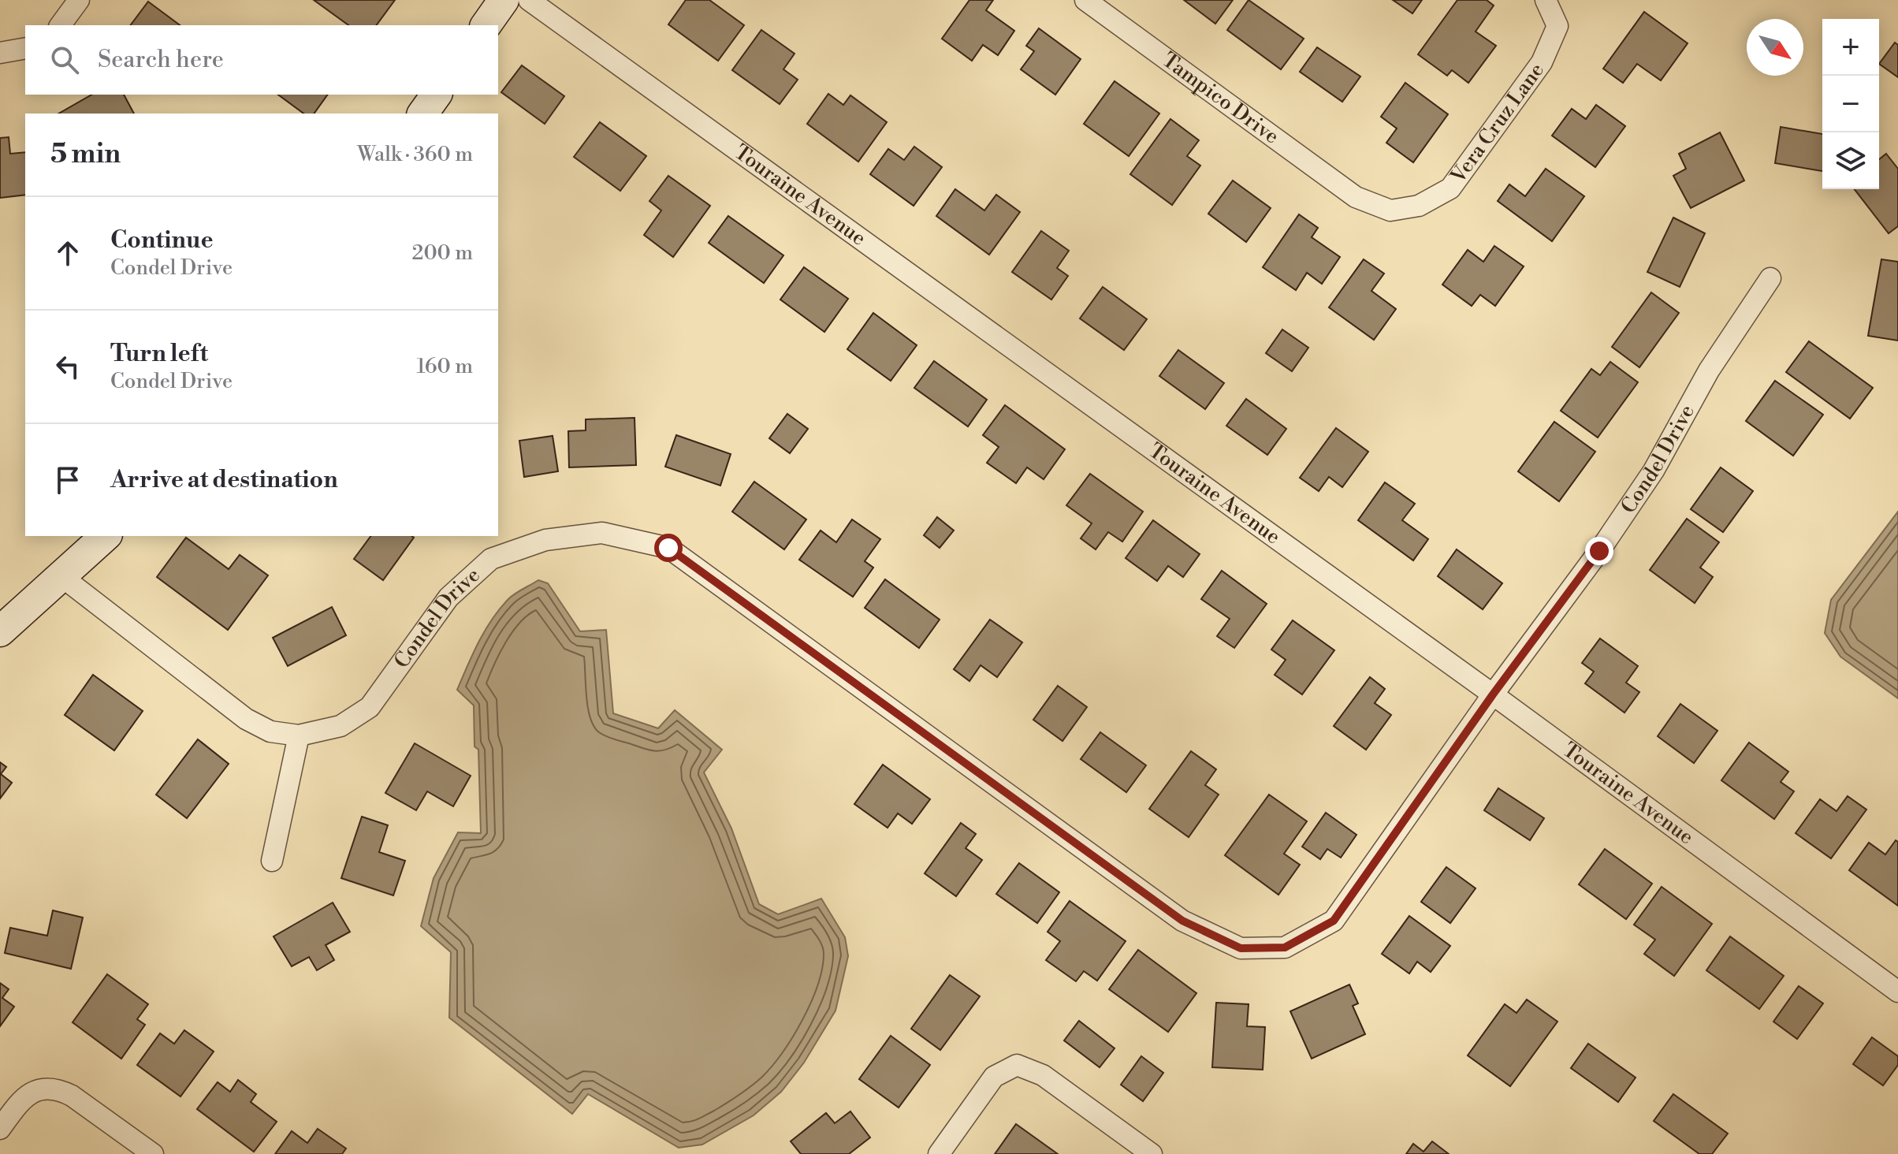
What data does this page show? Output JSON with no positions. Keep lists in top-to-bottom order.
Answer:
{
  "streets": {
    "street": [
      "Tampico Drive",
      "Vera Cruz Lane",
      "Touraine Avenue",
      "Condel Drive"
    ]
  },
  "crossings": [
    ["Tampico Drive", "Vera Cruz Lane"],
    ["Touraine Avenue", "Condel Drive"]
  ],
  "north": "bottom right",
  "page": {
    "map_buttons": ["+", "−"],
    "search": "Search here",
    "heading": ["5 min", "Walk · 360 m"],
    "list": [
      ["Continue", "Condel Drive", "200 m"],
      ["Turn left", "Condel Drive", "160 m"],
      "Arrive at destination"
    ]
  }
}
